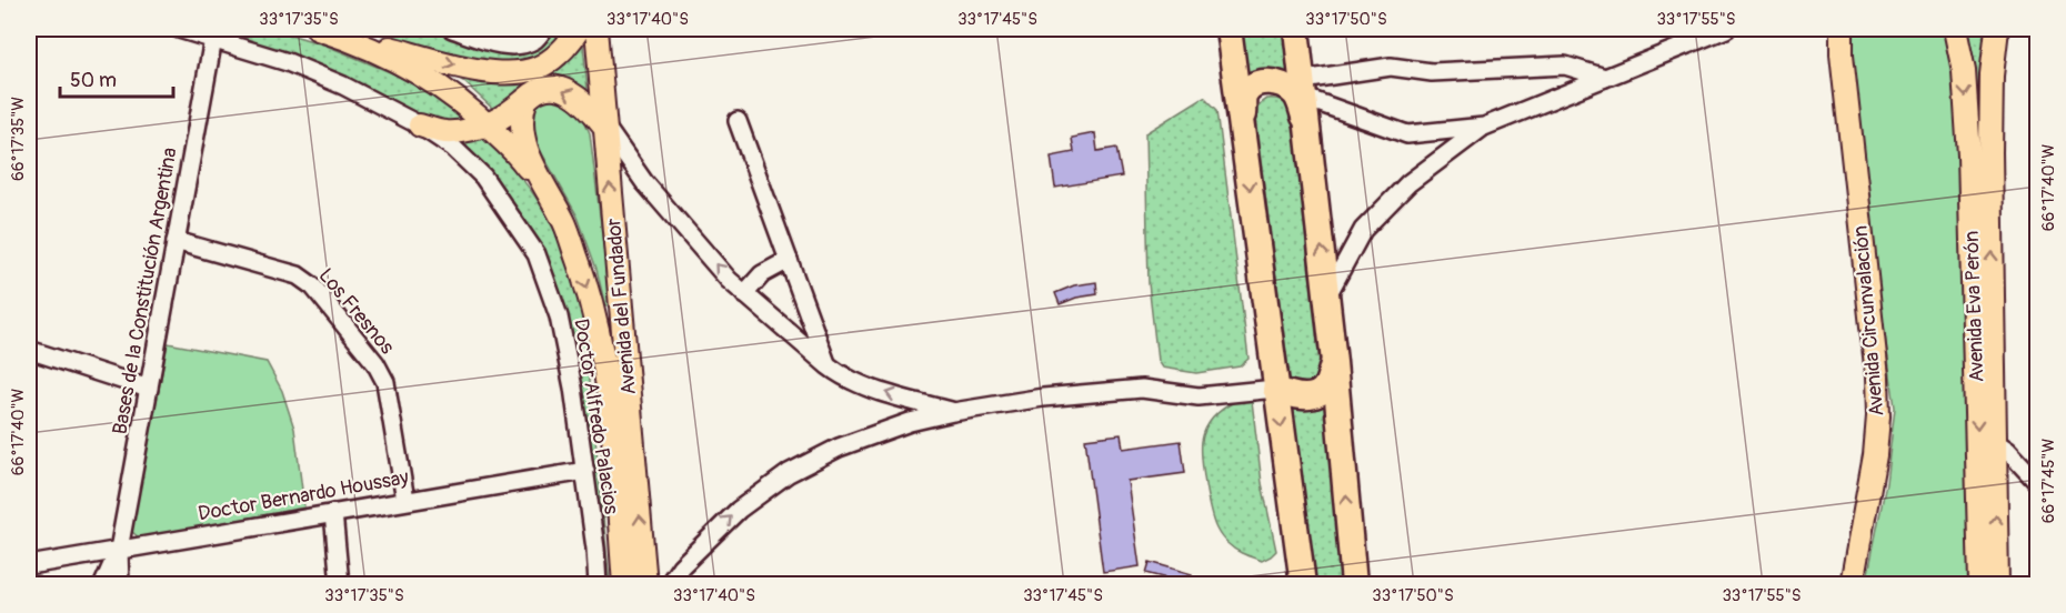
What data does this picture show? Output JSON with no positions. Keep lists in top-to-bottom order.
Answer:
{
  "streets": {
    "main road": ["Avenida del Fundador", "Avenida Eva Perón", "Avenida Circunvalación"],
    "street": [
      "Bases de la Constitución Argentina",
      "Los Fresnos",
      "Doctor Alfredo Palacios",
      "Doctor Bernardo Houssay"
    ]
  },
  "crossings": [
    ["Bases de la Constitución Argentina", "Los Fresnos"],
    ["Bases de la Constitución Argentina", "Doctor Alfredo Palacios"],
    ["Bases de la Constitución Argentina", "Doctor Bernardo Houssay"],
    ["Los Fresnos", "Doctor Bernardo Houssay"],
    ["Doctor Alfredo Palacios", "Doctor Bernardo Houssay"]
  ],
  "scale_bar": "50 m",
  "coordinates": [
    "33°17'35\"S",
    "33°17'40\"S",
    "33°17'45\"S",
    "33°17'50\"S",
    "33°17'55\"S",
    "66°17'35\"W",
    "66°17'40\"W",
    "66°17'45\"W"
  ]
}
